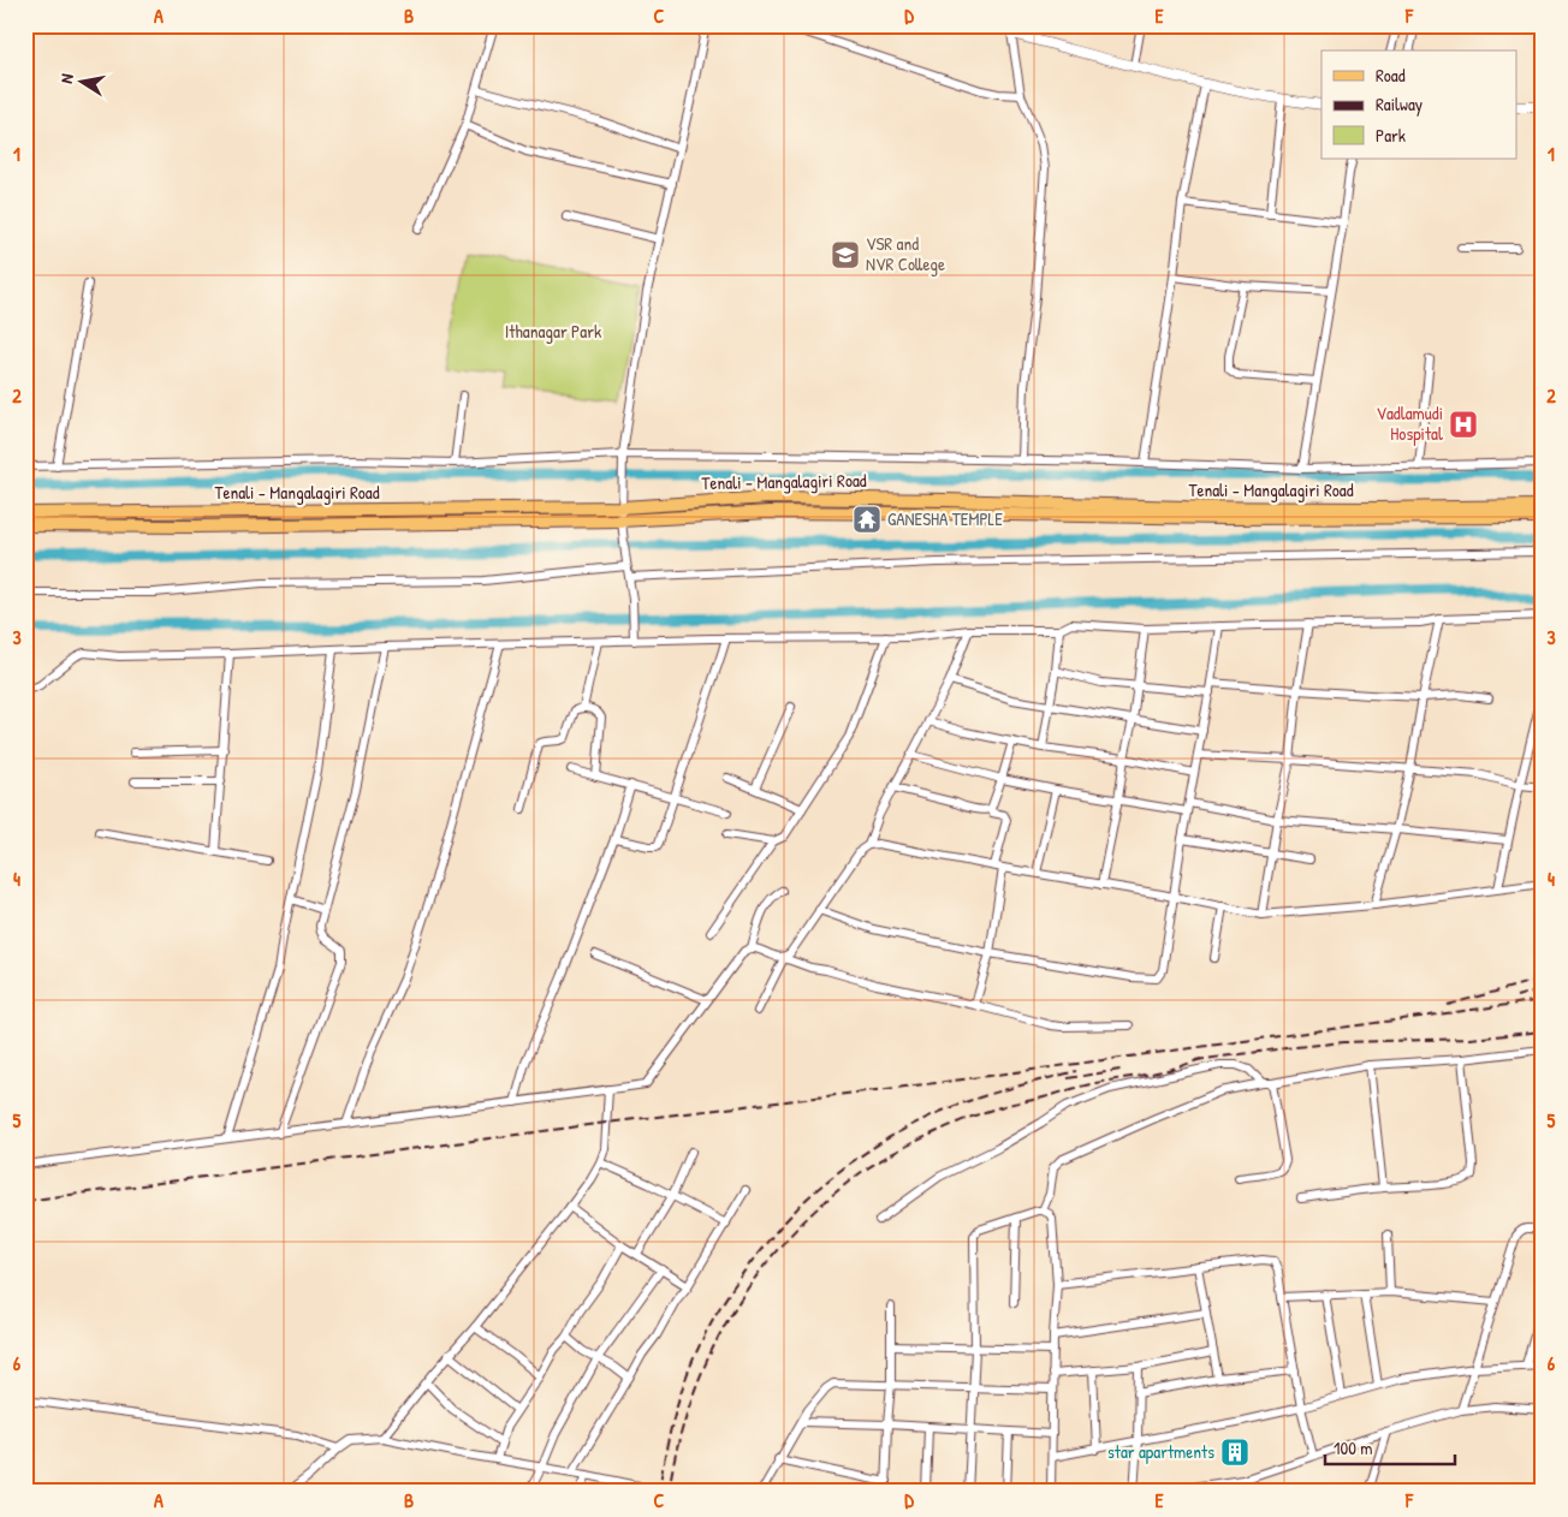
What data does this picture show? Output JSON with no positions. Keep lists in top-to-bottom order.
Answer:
{
  "streets": {
    "main road": ["Tenali - Mangalagiri Road"]
  },
  "parks": ["Ithanagar Park"],
  "places": {
    "school or university": ["VSR and NVR College"],
    "hospital": ["Vadlamudi Hospital"],
    "temple": ["GANESHA TEMPLE"],
    "building": ["star apartments"]
  },
  "legend": ["Road", "Railway", "Park"],
  "scale_bar": "100 m",
  "north": "left",
  "grid": {
    "columns": [
      "A",
      "B",
      "C",
      "D",
      "E",
      "F"
    ],
    "rows": [
      "1",
      "2",
      "3",
      "4",
      "5",
      "6"
    ]
  }
}
